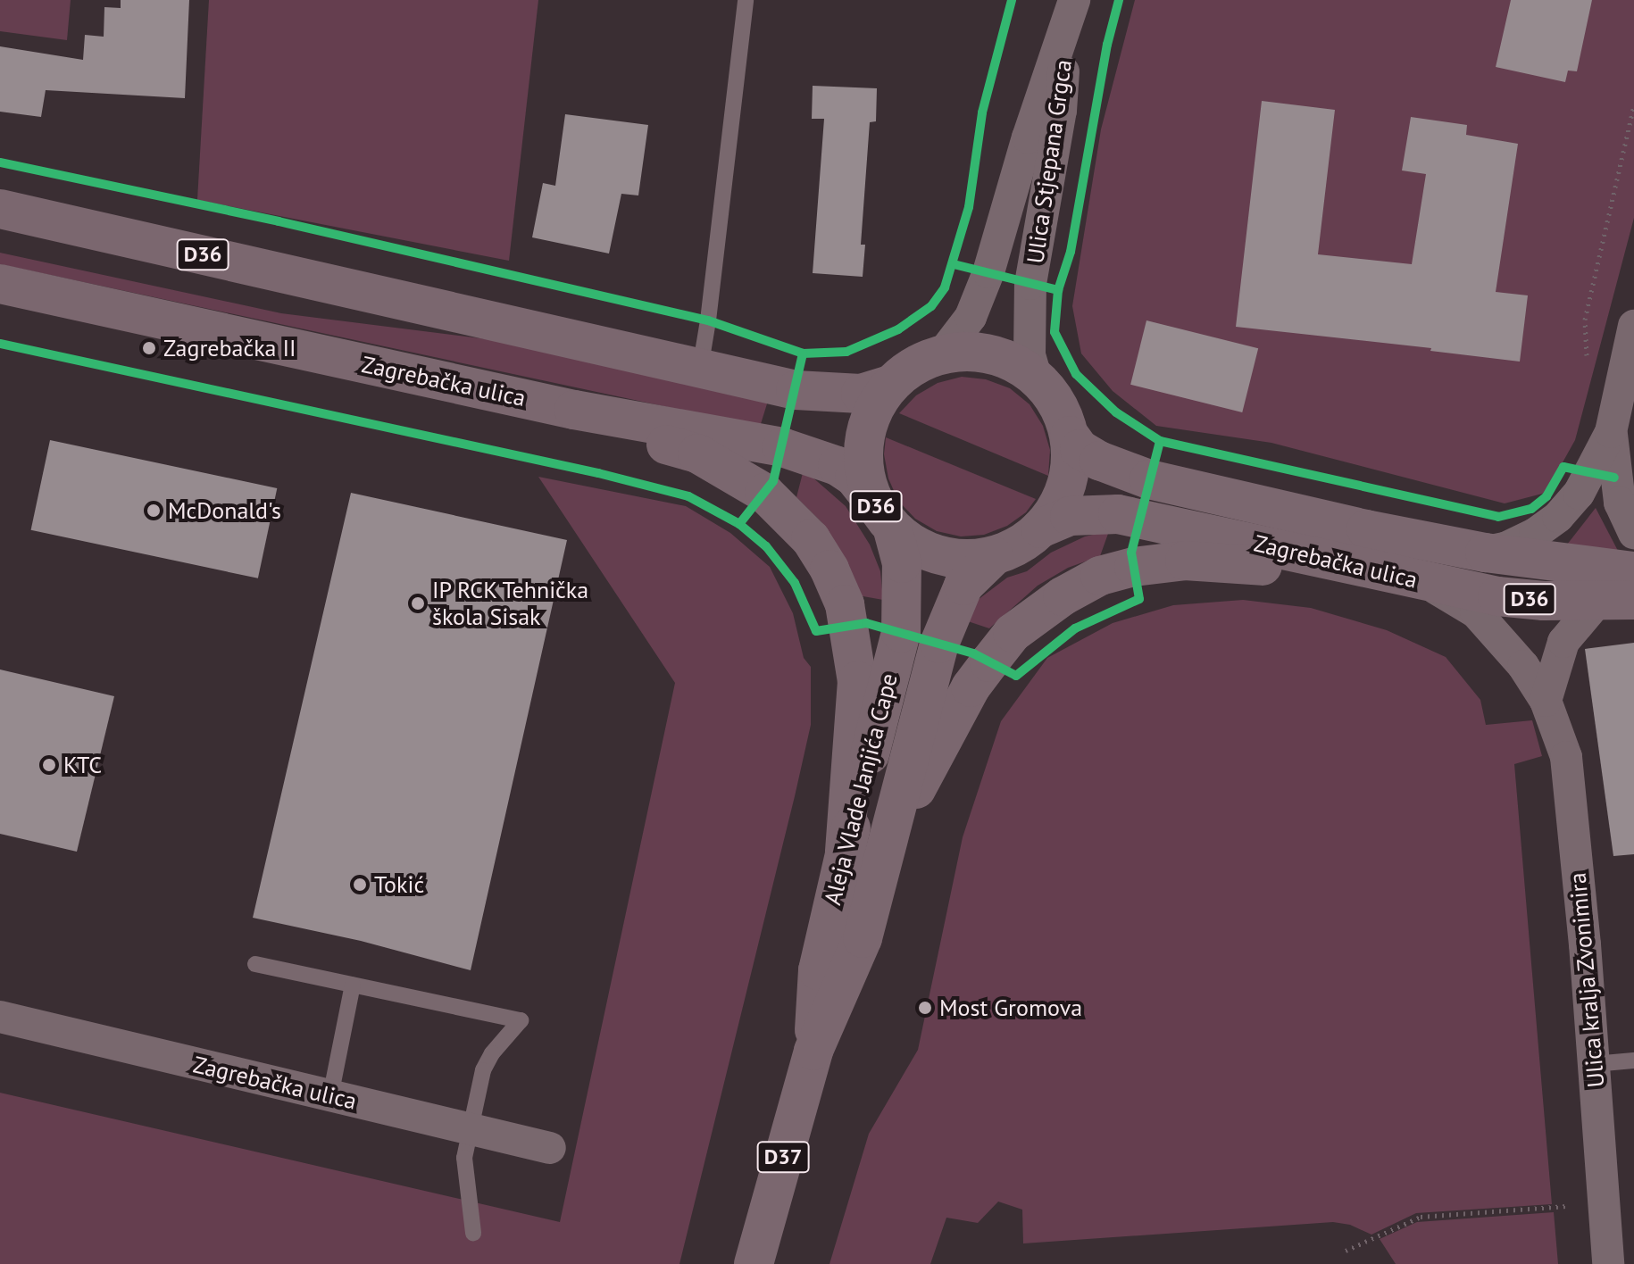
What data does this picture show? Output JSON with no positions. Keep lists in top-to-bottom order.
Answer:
{
  "streets": {
    "main road": [
      "D36",
      "Zagrebačka ulica",
      "Aleja Vlade Janjića Cape",
      "D37"
    ],
    "street": ["Ulica Stjepana Grgca", "Ulica kralja Zvonimira"]
  },
  "crossings": [
    ["Ulica Stjepana Grgca", "D36"],
    ["Ulica Stjepana Grgca", "Zagrebačka ulica"],
    ["Ulica Stjepana Grgca", "Aleja Vlade Janjića Cape"],
    ["D36", "Zagrebačka ulica"],
    ["D36", "Aleja Vlade Janjića Cape"],
    ["Zagrebačka ulica", "Aleja Vlade Janjića Cape"],
    ["Zagrebačka ulica", "Ulica kralja Zvonimira"]
  ],
  "places": [
    "Zagrebačka II",
    "McDonald's",
    "IP RCK Tehnička škola Sisak",
    "KTC",
    "Tokić",
    "Most Gromova"
  ]
}
